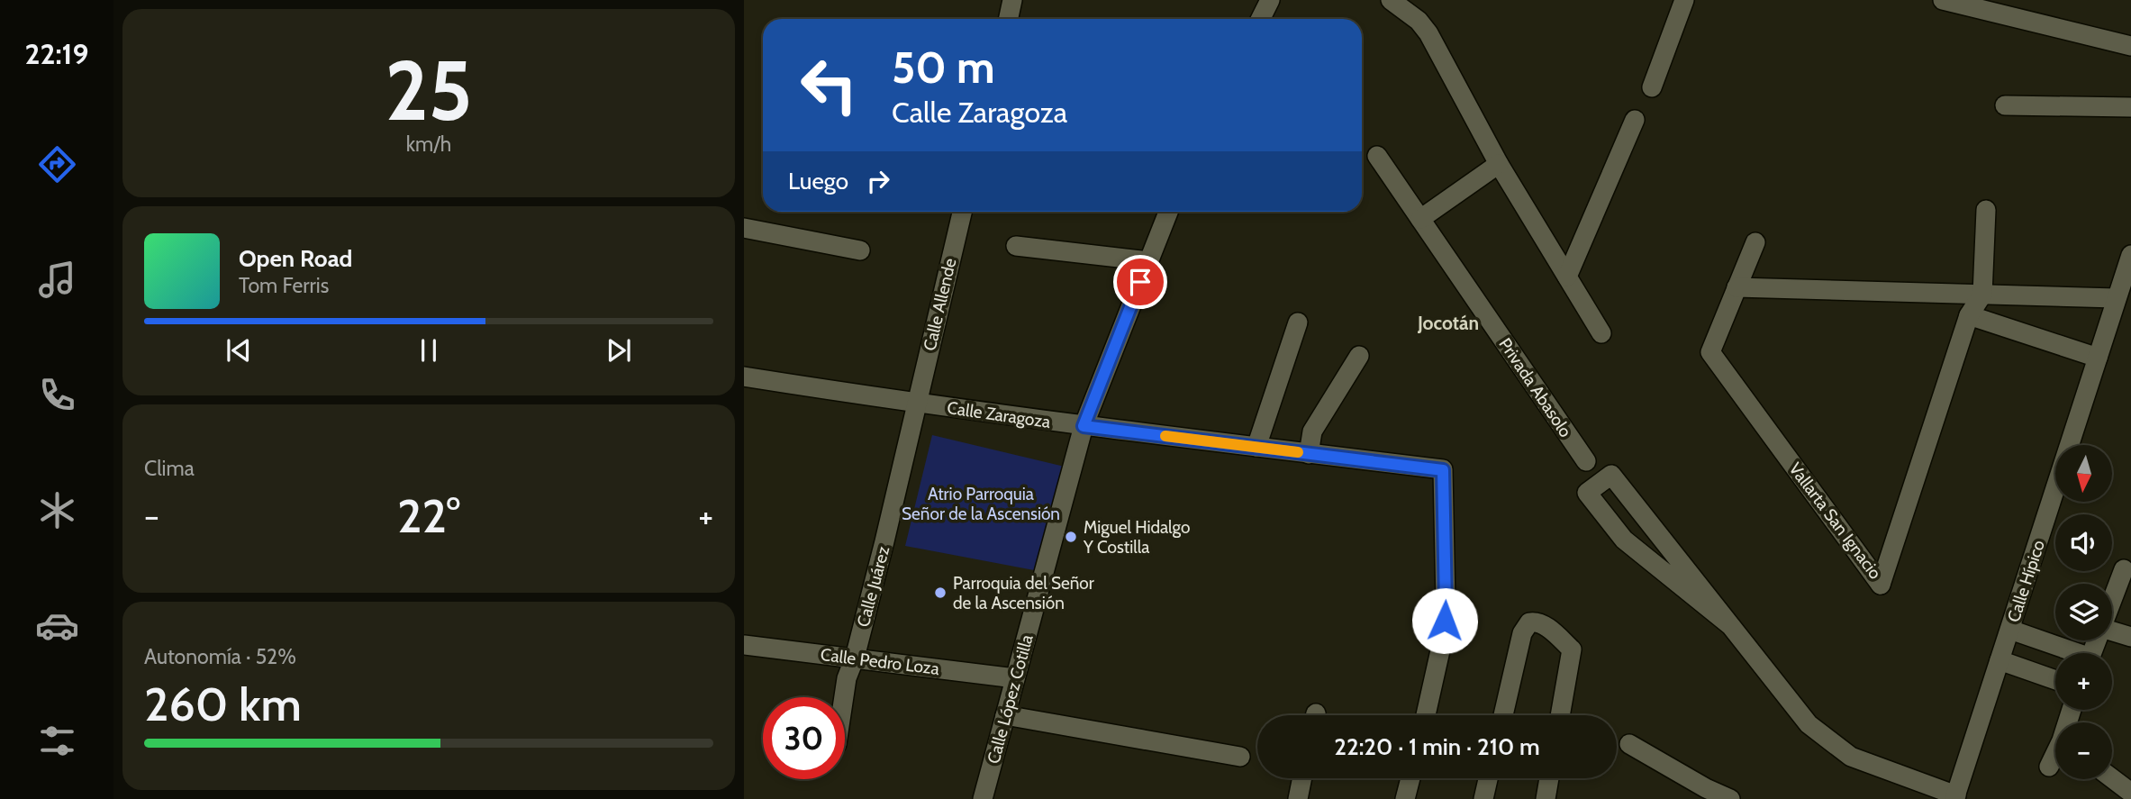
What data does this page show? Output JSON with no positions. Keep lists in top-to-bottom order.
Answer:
{
  "streets": {
    "street": [
      "Calle Allende",
      "Privada Abasolo",
      "Calle Zaragoza",
      "Vallarta San Ignacio",
      "Calle Hípico",
      "Calle Juárez",
      "Calle Pedro Loza",
      "Calle López Cotilla"
    ]
  },
  "crossings": [
    ["Calle Allende", "Calle Zaragoza"],
    ["Calle Allende", "Calle Juárez"],
    ["Calle Zaragoza", "Calle Juárez"],
    ["Calle Zaragoza", "Calle López Cotilla"],
    ["Calle Juárez", "Calle Pedro Loza"],
    ["Calle Pedro Loza", "Calle López Cotilla"]
  ],
  "districts": ["Jocotán"],
  "parks": ["Atrio Parroquia Señor de la Ascensión"],
  "places": ["Miguel Hidalgo Y Costilla", "Parroquia del Señor de la Ascensión"],
  "north": "bottom",
  "page": {
    "tabs": "22:19",
    "tile": [
      ["25", "km/h"],
      "Clima",
      ["Autonomía · 52%", "260 km"]
    ],
    "turn": ["50 m", "Calle Zaragoza"],
    "then": "Luego",
    "song": ["Open Road", "Tom Ferris"],
    "map_buttons": ["+", "−"],
    "heat": ["−", "22°", "+"],
    "limit": "30",
    "trip": "22:20 · 1 min · 210 m"
  }
}
